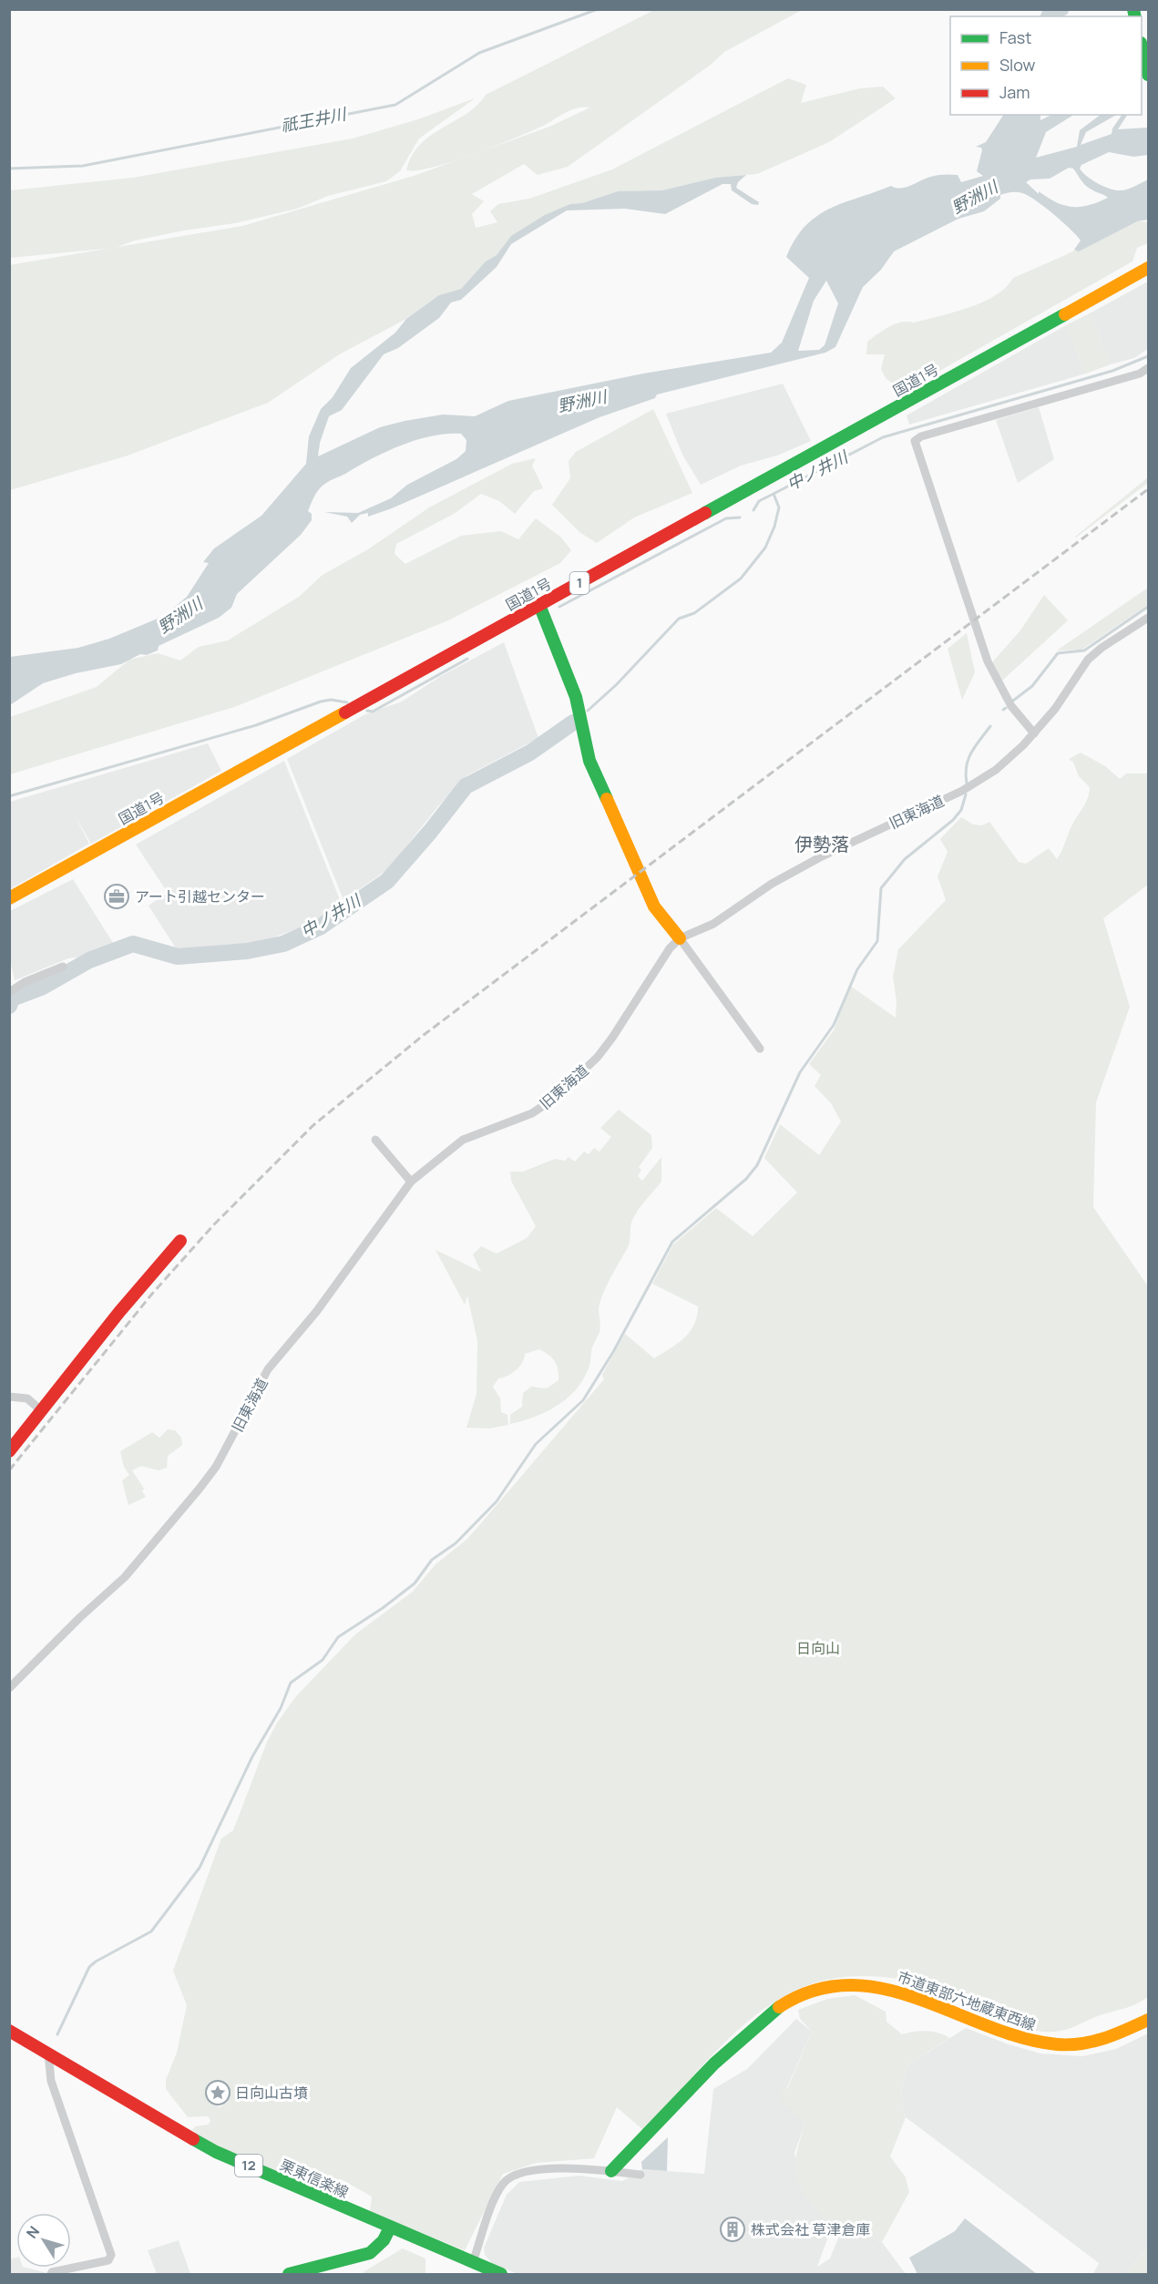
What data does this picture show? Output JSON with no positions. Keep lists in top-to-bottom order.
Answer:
{
  "streets": {
    "main road": [
      "国道1号",
      "1",
      "市道東部六地蔵東西線",
      "12",
      "栗東信楽線"
    ],
    "street": ["旧東海道"]
  },
  "districts": ["伊勢落"],
  "water": ["祇王井川", "野洲川", "中ノ井川"],
  "parks": ["日向山"],
  "places": {
    "office": ["アート引越センター"],
    "place": ["日向山古墳"],
    "building": ["株式会社 草津倉庫"]
  },
  "legend": ["Fast", "Slow", "Jam"],
  "north": "top left"
}
